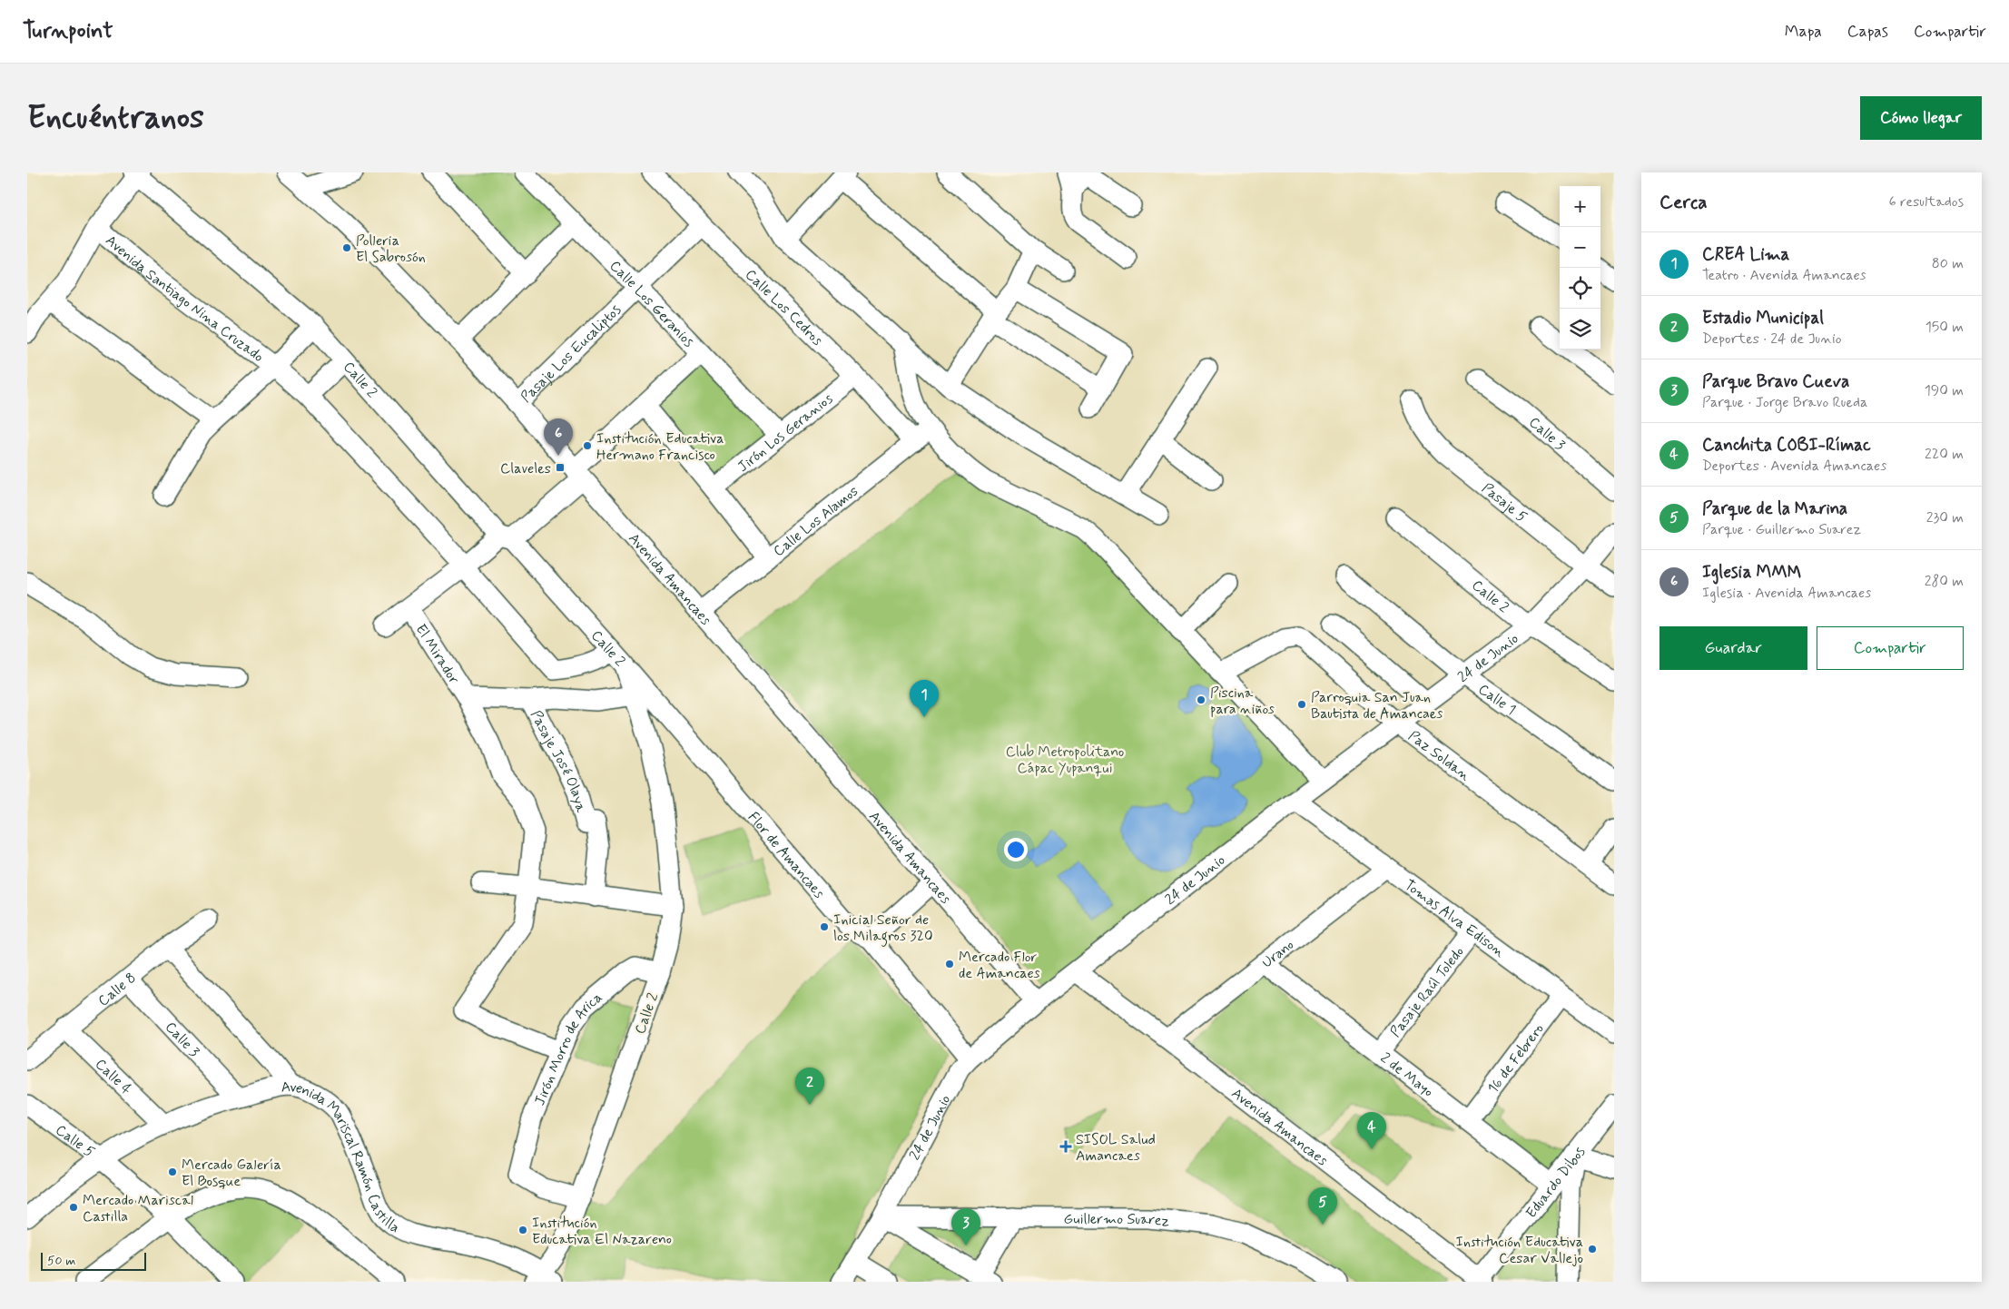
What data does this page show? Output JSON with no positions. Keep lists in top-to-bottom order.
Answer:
{
  "streets": {
    "street": [
      "Avenida Santiago Nina Cruzado",
      "Calle Los Geranios",
      "Calle Los Cedros",
      "Pasaje Los Eucaliptos",
      "Calle 2",
      "Jirón Los Geranios",
      "Calle 3",
      "Pasaje 5",
      "Calle Los Alamos",
      "Avenida Amancaes",
      "El Mirador",
      "24 de Junio",
      "Calle 1",
      "Paz Soldan",
      "Pasaje José Olaya",
      "Flor de Amancaes",
      "Tomas Alva Edison",
      "Urano",
      "Calle 8",
      "Pasaje Raúl Toledo",
      "Jirón Morro de Arica",
      "16 de Febrero",
      "2 de Mayo",
      "Calle 4",
      "Calle 5",
      "Avenida Mariscal Ramón Castilla",
      "Eduardo Dibos",
      "Guillermo Suarez"
    ]
  },
  "crossings": [
    ["Avenida Santiago Nina Cruzado", "Calle 2"],
    ["Calle Los Geranios", "Pasaje Los Eucaliptos"],
    ["Calle Los Geranios", "Jirón Los Geranios"],
    ["Calle Los Cedros", "Pasaje Los Eucaliptos"],
    ["Calle Los Cedros", "Jirón Los Geranios"],
    ["Calle Los Cedros", "Calle Los Alamos"],
    ["Pasaje Los Eucaliptos", "Avenida Amancaes"],
    ["Calle 2", "24 de Junio"],
    ["Calle 2", "Flor de Amancaes"],
    ["Calle 2", "Jirón Morro de Arica"],
    ["Calle 2", "Avenida Mariscal Ramón Castilla"],
    ["Calle 3", "Calle 8"],
    ["Calle 3", "Avenida Mariscal Ramón Castilla"],
    ["Pasaje 5", "24 de Junio"],
    ["Calle Los Alamos", "Avenida Amancaes"],
    ["Avenida Amancaes", "24 de Junio"],
    ["Avenida Amancaes", "Urano"],
    ["Avenida Amancaes", "Eduardo Dibos"],
    ["El Mirador", "Jirón Morro de Arica"],
    ["24 de Junio", "Calle 1"],
    ["24 de Junio", "Paz Soldan"],
    ["24 de Junio", "Flor de Amancaes"],
    ["24 de Junio", "Tomas Alva Edison"],
    ["24 de Junio", "Guillermo Suarez"],
    ["Tomas Alva Edison", "Urano"],
    ["Tomas Alva Edison", "Pasaje Raúl Toledo"],
    ["Tomas Alva Edison", "16 de Febrero"],
    ["Urano", "2 de Mayo"],
    ["Calle 8", "Calle 4"],
    ["Pasaje Raúl Toledo", "2 de Mayo"],
    ["16 de Febrero", "2 de Mayo"],
    ["2 de Mayo", "Eduardo Dibos"],
    ["Calle 4", "Avenida Mariscal Ramón Castilla"],
    ["Calle 5", "Avenida Mariscal Ramón Castilla"]
  ],
  "parks": ["Club Metropolitano Cápac Yupanqui"],
  "places": {
    "other": [
      "Polleria El Sabrosón",
      "Institución Educativa Hermano Francisco",
      "Piscina para niños",
      "Parroquia San Juan Bautista de Amancaes",
      "Inicial Señor de los Milagros 320",
      "Mercado Flor de Amancaes",
      "Mercado Galería El Bosque",
      "Mercado Mariscal Castilla",
      "Institución Educativa El Nazareno",
      "Institución Educativa Cesar Vallejo"
    ],
    "transit": ["Claveles"],
    "health": ["SISOL Salud Amancaes"]
  },
  "scale_bar": "50 m",
  "page": {
    "header": "Turnpoint",
    "nav": ["Mapa", "Capas", "Compartir"],
    "buttons": [
      "Cómo llegar",
      ["Guardar", "Compartir"]
    ],
    "title": "Encuéntranos",
    "heading": ["Cerca", "6 resultados"],
    "map_buttons": ["+", "−"],
    "list": [
      {
        "mark": "1",
        "name": "CREA Lima",
        "note": "Teatro · Avenida Amancaes",
        "value": "80 m"
      },
      {
        "mark": "2",
        "name": "Estadio Municipal",
        "note": "Deportes · 24 de Junio",
        "value": "150 m"
      },
      {
        "mark": "3",
        "name": "Parque Bravo Cueva",
        "note": "Parque · Jorge Bravo Rueda",
        "value": "190 m"
      },
      {
        "mark": "4",
        "name": "Canchita COBI-Rímac",
        "note": "Deportes · Avenida Amancaes",
        "value": "220 m"
      },
      {
        "mark": "5",
        "name": "Parque de la Marina",
        "note": "Parque · Guillermo Suarez",
        "value": "230 m"
      },
      {
        "mark": "6",
        "name": "Iglesia MMM",
        "note": "Iglesia · Avenida Amancaes",
        "value": "280 m"
      }
    ],
    "pins": [
      "6",
      "1",
      "2",
      "4",
      "5",
      "3"
    ],
    "scale": "50 m"
  }
}
